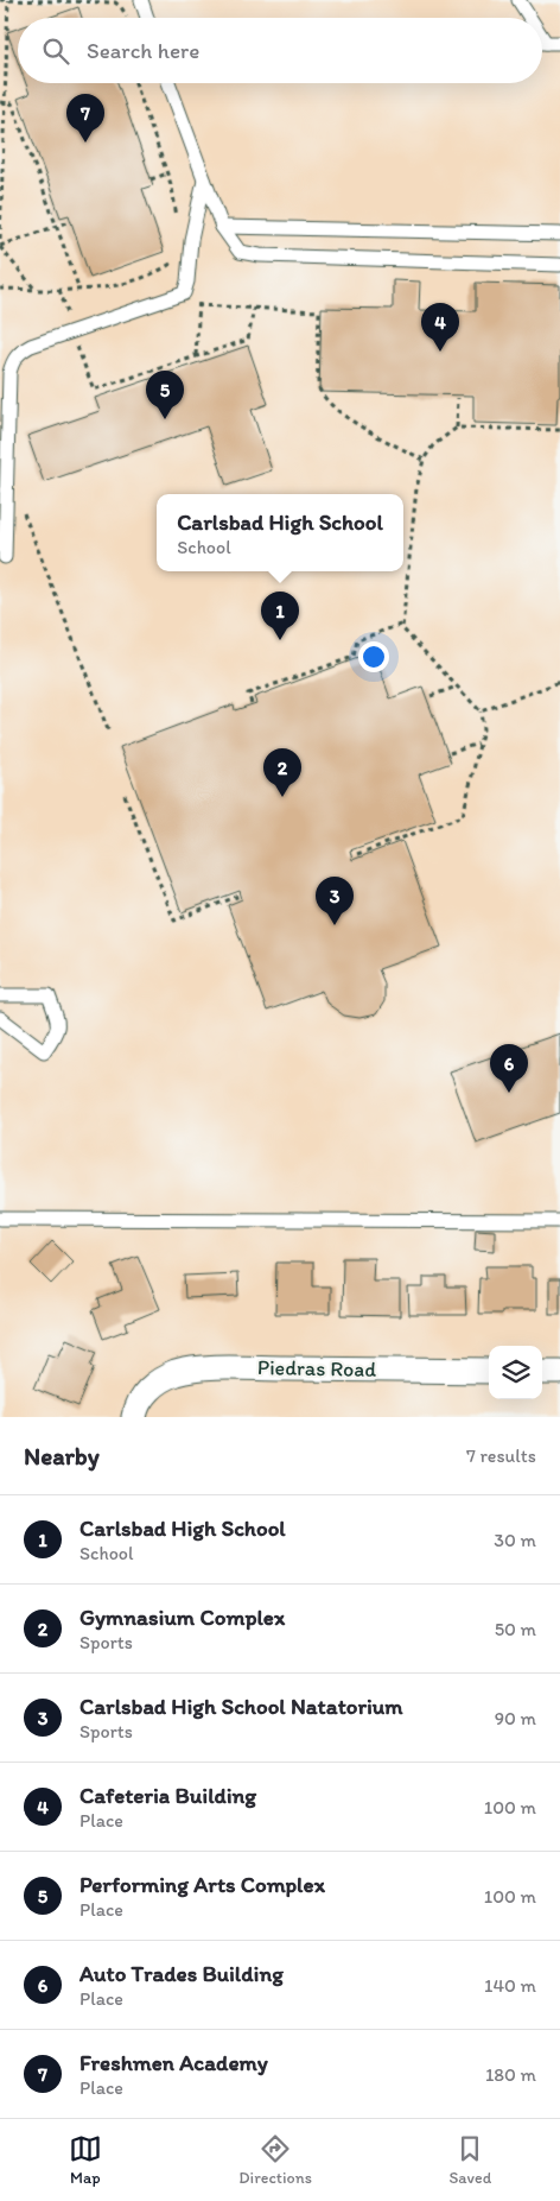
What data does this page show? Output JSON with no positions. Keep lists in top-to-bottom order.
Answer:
{
  "streets": {
    "street": ["Piedras Road"]
  },
  "page": {
    "search": "Search here",
    "pins": [
      "7",
      "4",
      "5",
      "1",
      "2",
      "3",
      "6"
    ],
    "popup": ["Carlsbad High School", "School"],
    "heading": ["Nearby", "7 results"],
    "list": [
      {
        "mark": "1",
        "name": "Carlsbad High School",
        "note": "School",
        "value": "30 m"
      },
      {
        "mark": "2",
        "name": "Gymnasium Complex",
        "note": "Sports",
        "value": "50 m"
      },
      {
        "mark": "3",
        "name": "Carlsbad High School Natatorium",
        "note": "Sports",
        "value": "90 m"
      },
      {
        "mark": "4",
        "name": "Cafeteria Building",
        "note": "Place",
        "value": "100 m"
      },
      {
        "mark": "5",
        "name": "Performing Arts Complex",
        "note": "Place",
        "value": "100 m"
      },
      {
        "mark": "6",
        "name": "Auto Trades Building",
        "note": "Place",
        "value": "140 m"
      },
      {
        "mark": "7",
        "name": "Freshmen Academy",
        "note": "Place",
        "value": "180 m"
      }
    ],
    "nav": ["Map", "Directions", "Saved"]
  }
}
